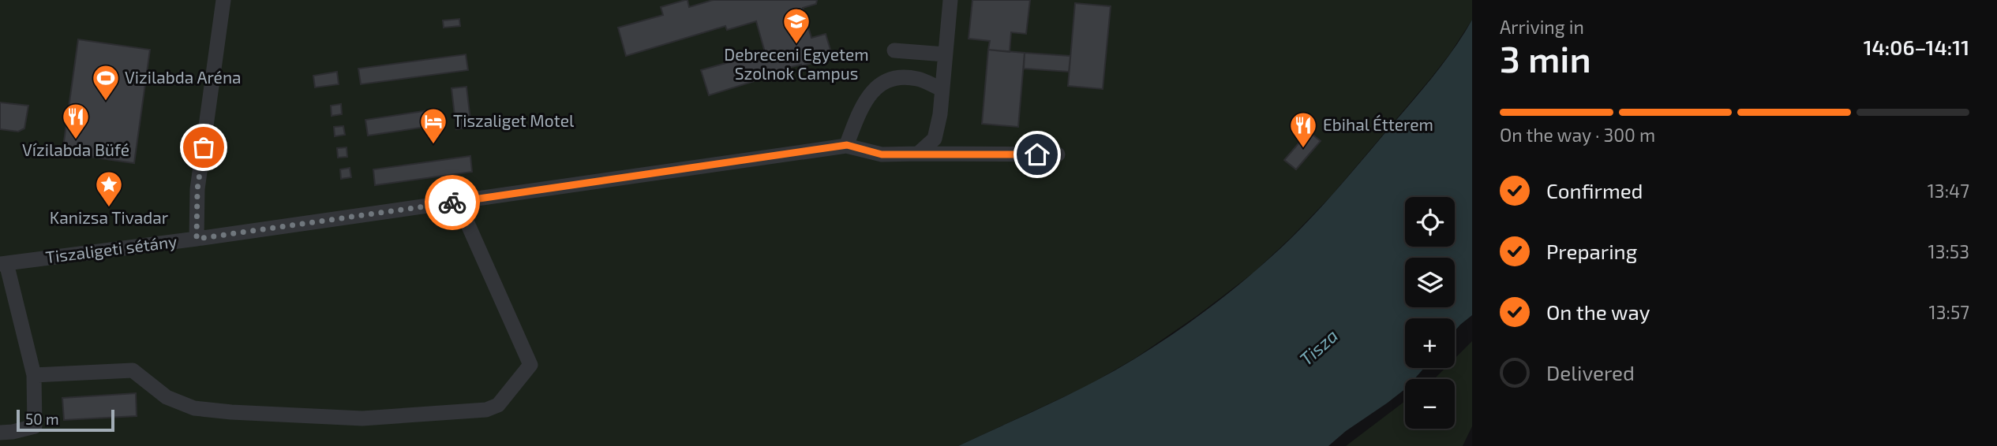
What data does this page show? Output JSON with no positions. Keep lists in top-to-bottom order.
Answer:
{
  "streets": {
    "street": ["Tiszaligeti sétány"]
  },
  "water": ["Tisza"],
  "places": {
    "school or university": ["Debreceni Egyetem Szolnok Campus"],
    "sports": ["Vizilabda Aréna"],
    "restaurant": ["Vízilabda Büfé", "Ebihal Étterem"],
    "hotel": ["Tiszaliget Motel"],
    "place": ["Kanizsa Tivadar"]
  },
  "scale_bar": "50 m",
  "page": {
    "heading": ["3 min", "Arriving in", "14:06–14:11"],
    "bar": "On the way · 300 m",
    "list": [
      ["Confirmed", "13:47"],
      ["Preparing", "13:53"],
      ["On the way", "13:57"],
      "Delivered"
    ],
    "map_buttons": ["+", "−"],
    "scale": "50 m"
  }
}
